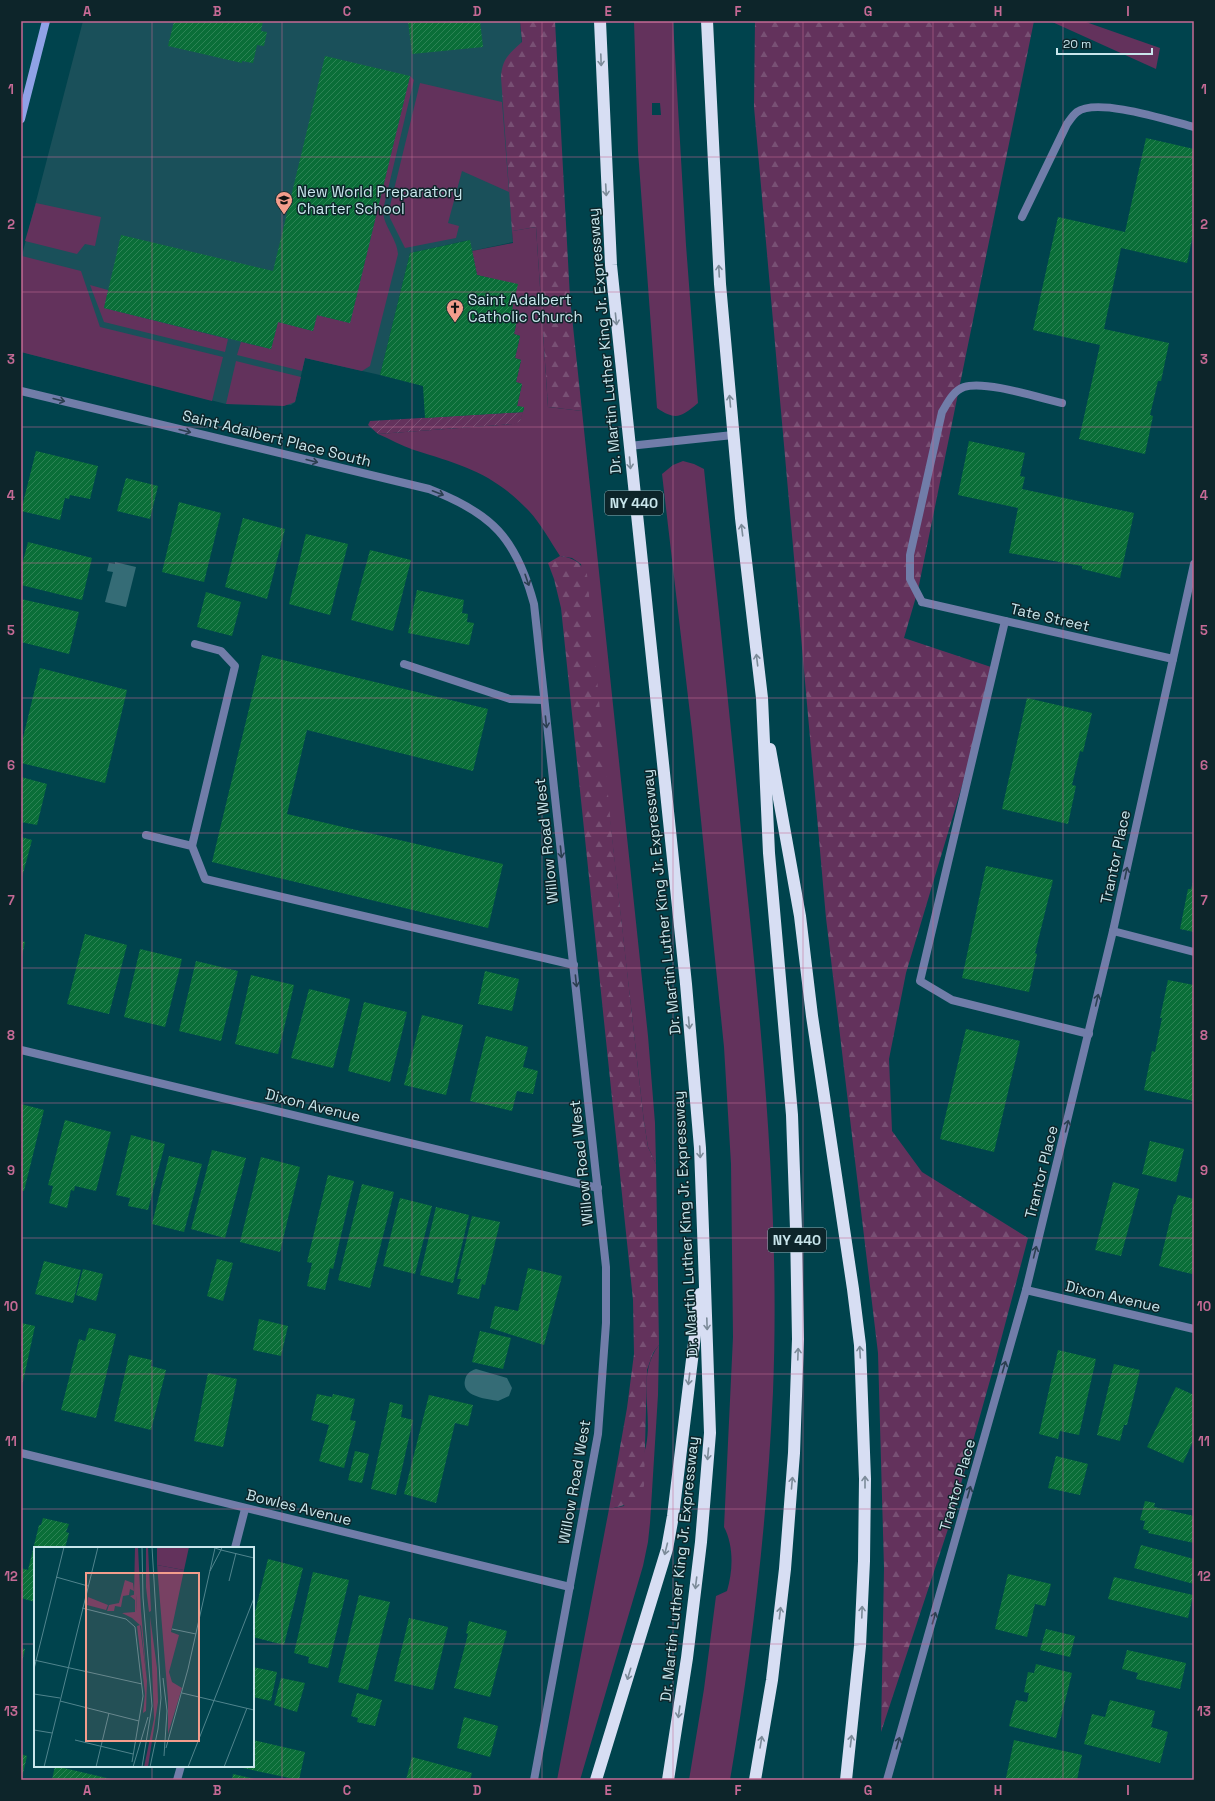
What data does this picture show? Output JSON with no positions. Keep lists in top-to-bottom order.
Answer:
{
  "streets": {
    "highway": ["Dr. Martin Luther King Jr. Expressway", "NY 440"],
    "street": [
      "Saint Adalbert Place South",
      "Tate Street",
      "Willow Road West",
      "Trantor Place",
      "Dixon Avenue",
      "Bowles Avenue"
    ]
  },
  "crossings": [
    ["Saint Adalbert Place South", "Willow Road West"],
    ["Tate Street", "Trantor Place"],
    ["Willow Road West", "Dixon Avenue"],
    ["Willow Road West", "Bowles Avenue"],
    ["Trantor Place", "Dixon Avenue"]
  ],
  "one_way": ["Saint Adalbert Place South", "Willow Road West", "Trantor Place"],
  "places": {
    "school or university": ["New World Preparatory Charter School"],
    "church": ["Saint Adalbert Catholic Church"]
  },
  "scale_bar": "20 m",
  "grid": {
    "columns": [
      "A",
      "B",
      "C",
      "D",
      "E",
      "F",
      "G",
      "H",
      "I"
    ],
    "rows": [
      "1",
      "2",
      "3",
      "4",
      "5",
      "6",
      "7",
      "8",
      "9",
      "10",
      "11",
      "12",
      "13"
    ]
  }
}
